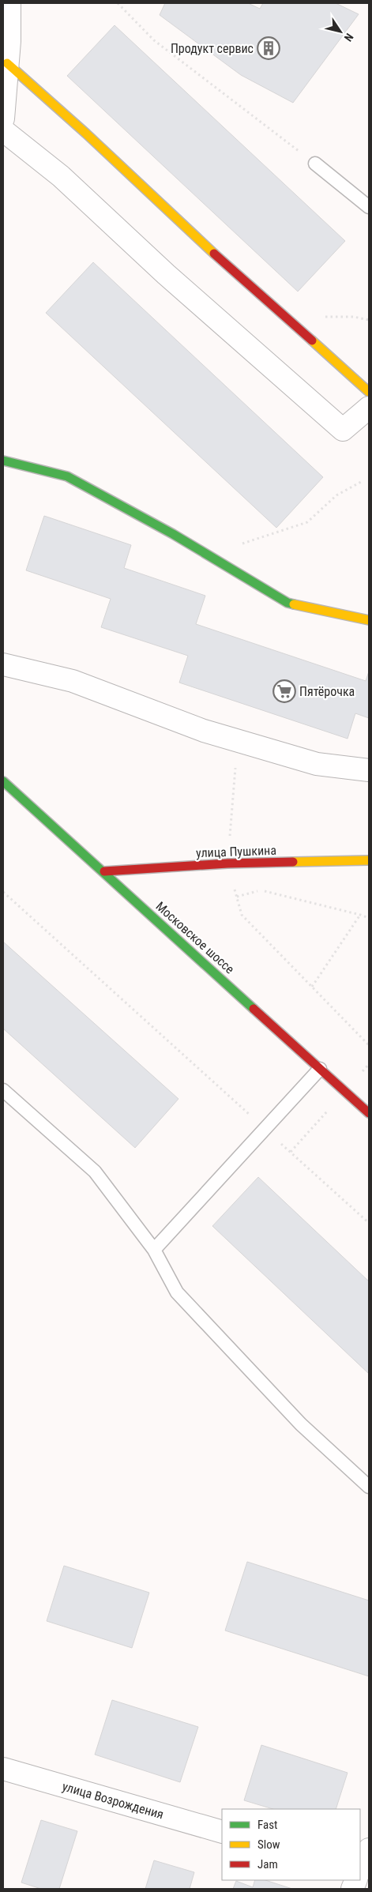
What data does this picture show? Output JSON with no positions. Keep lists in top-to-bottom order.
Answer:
{
  "streets": {
    "street": ["улица Пушкина", "Московское шоссе", "улица Возрождения"]
  },
  "crossings": [
    ["улица Пушкина", "Московское шоссе"]
  ],
  "places": {
    "building": ["Продукт сервис"],
    "supermarket": ["Пятёрочка"]
  },
  "legend": ["Fast", "Slow", "Jam"],
  "north": "bottom right"
}
